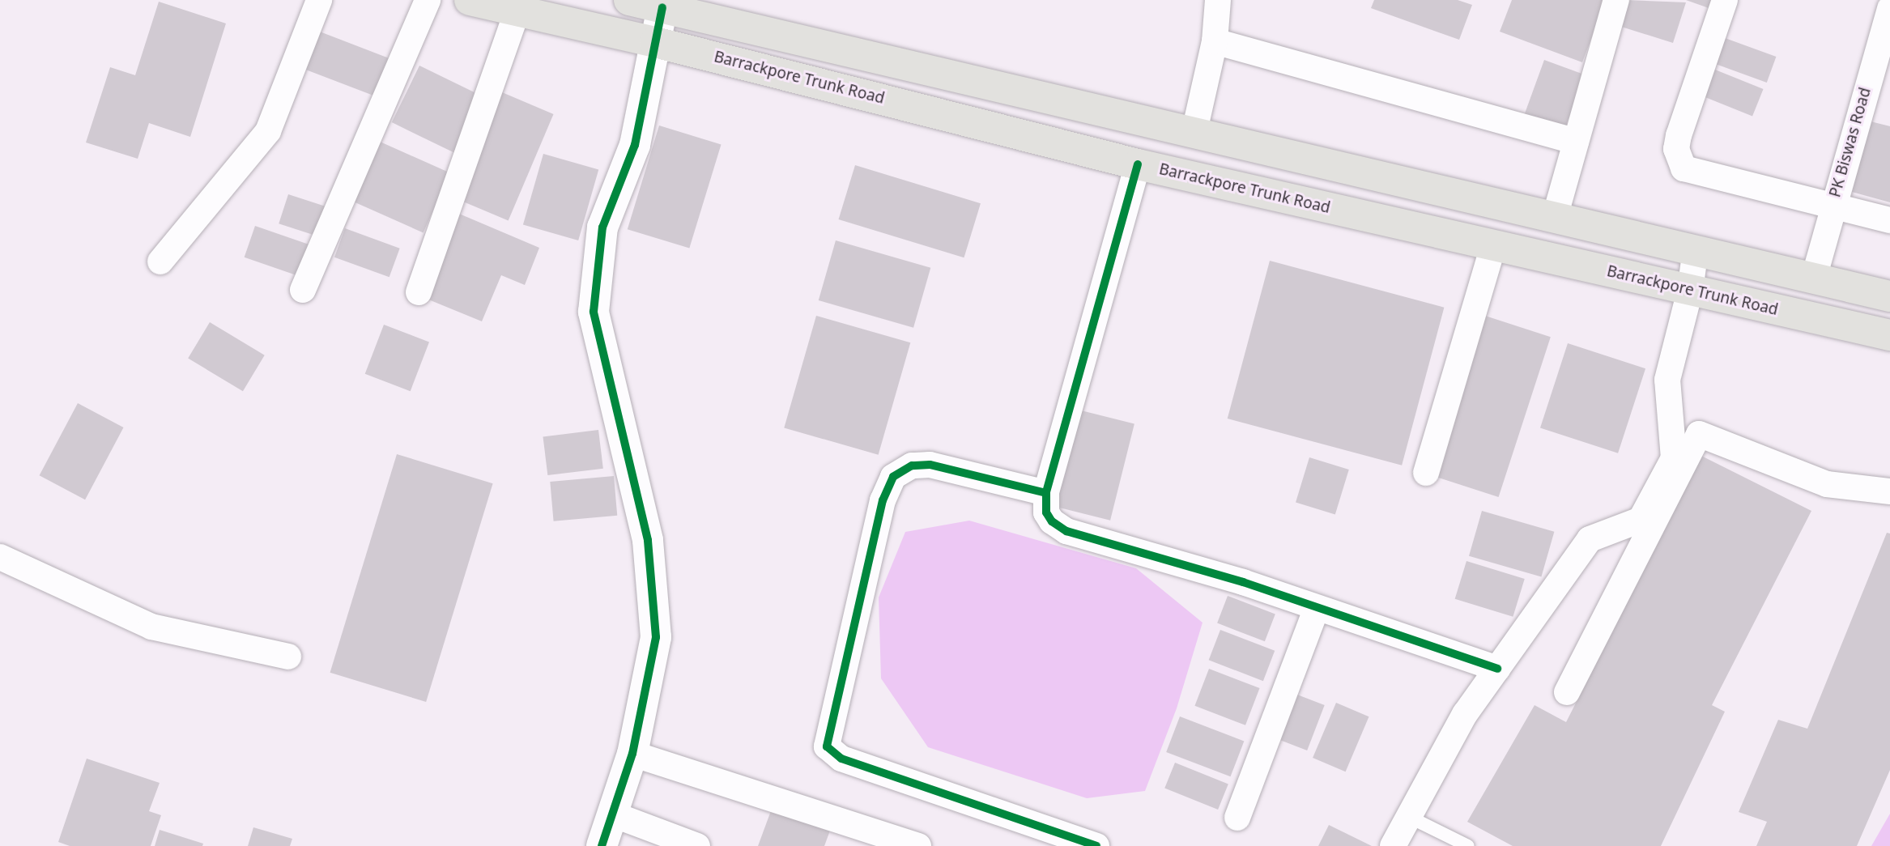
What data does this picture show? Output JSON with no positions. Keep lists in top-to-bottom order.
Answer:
{
  "streets": {
    "main road": ["Barrackpore Trunk Road"],
    "street": ["PK Biswas Road"]
  }
}
